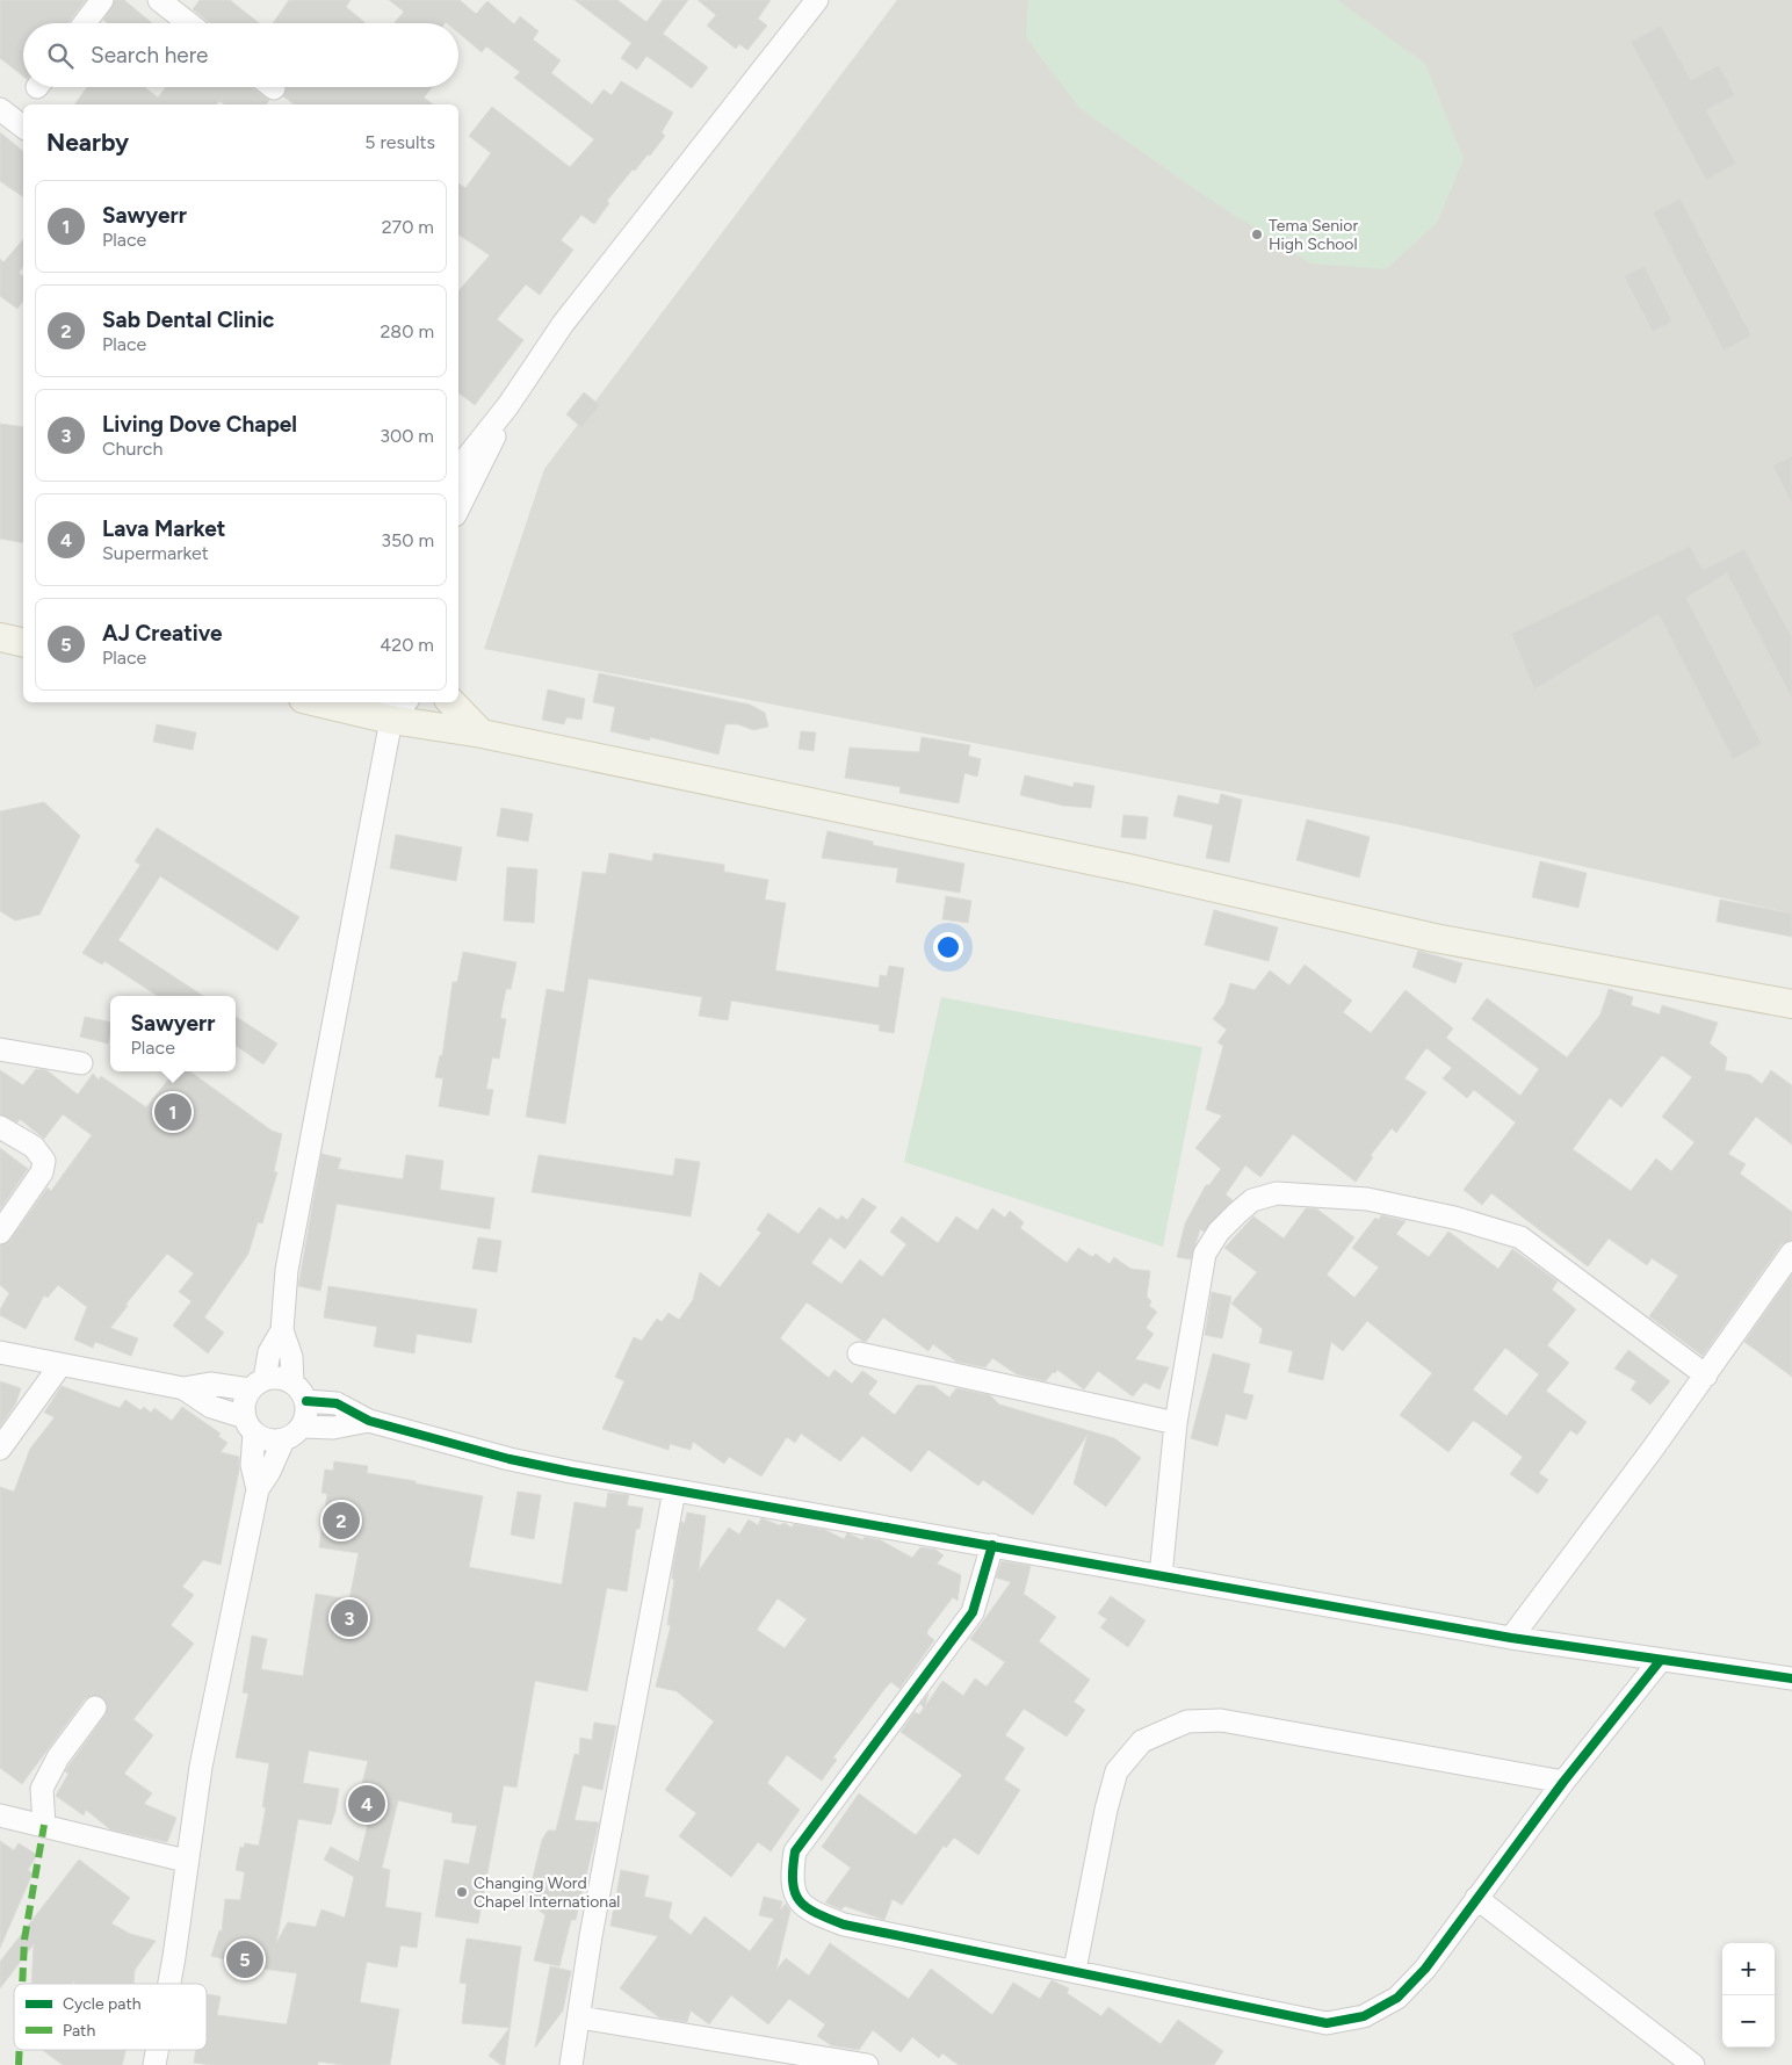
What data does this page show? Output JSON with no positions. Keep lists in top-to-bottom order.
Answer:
{
  "places": ["Tema Senior High School", "Changing Word Chapel International"],
  "legend": ["Cycle path", "Path"],
  "page": {
    "search": "Search here",
    "heading": ["Nearby", "5 results"],
    "list": [
      {
        "mark": "1",
        "name": "Sawyerr",
        "note": "Place",
        "value": "270 m"
      },
      {
        "mark": "2",
        "name": "Sab Dental Clinic",
        "note": "Place",
        "value": "280 m"
      },
      {
        "mark": "3",
        "name": "Living Dove Chapel",
        "note": "Church",
        "value": "300 m"
      },
      {
        "mark": "4",
        "name": "Lava Market",
        "note": "Supermarket",
        "value": "350 m"
      },
      {
        "mark": "5",
        "name": "AJ Creative",
        "note": "Place",
        "value": "420 m"
      }
    ],
    "popup": ["Sawyerr", "Place"],
    "pins": [
      "1",
      "2",
      "3",
      "4",
      "5"
    ],
    "map_buttons": ["+", "−"]
  }
}
